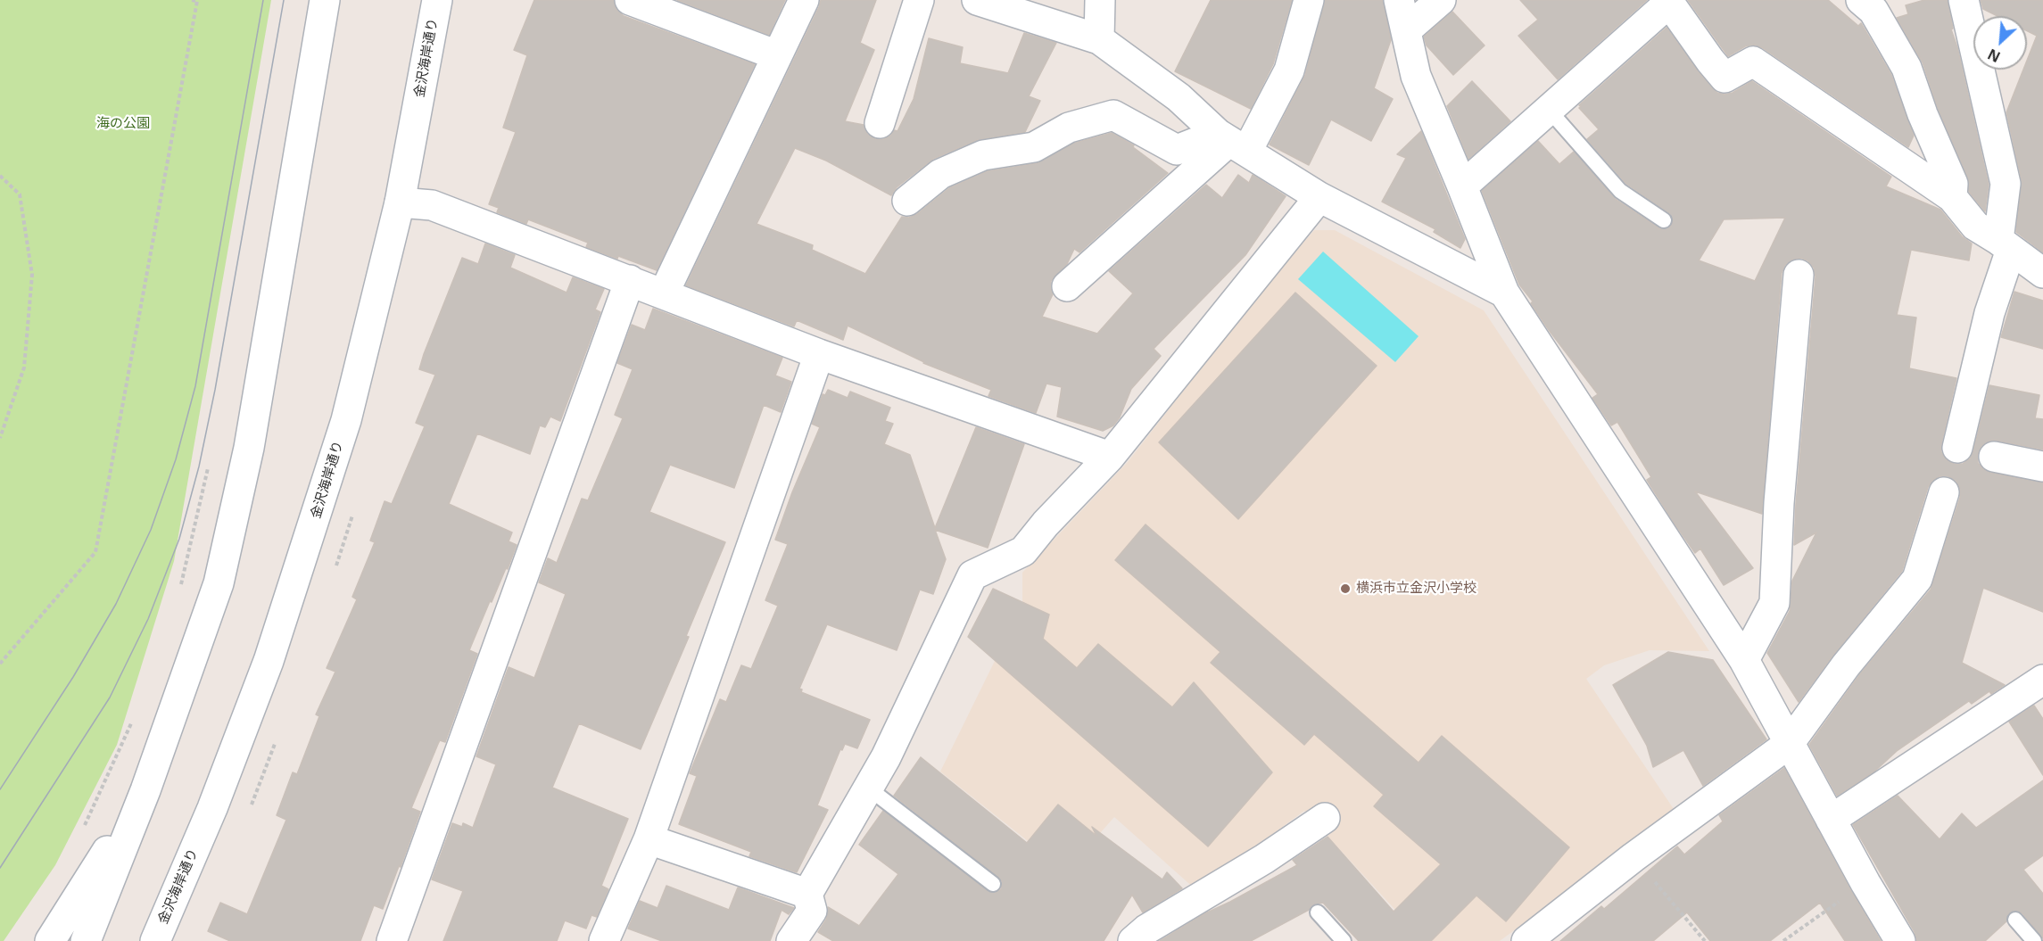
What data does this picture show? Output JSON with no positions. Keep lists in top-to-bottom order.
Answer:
{
  "streets": {
    "street": ["金沢海岸通り"]
  },
  "parks": ["海の公園"],
  "places": ["横浜市立金沢小学校"],
  "north": "bottom left"
}
